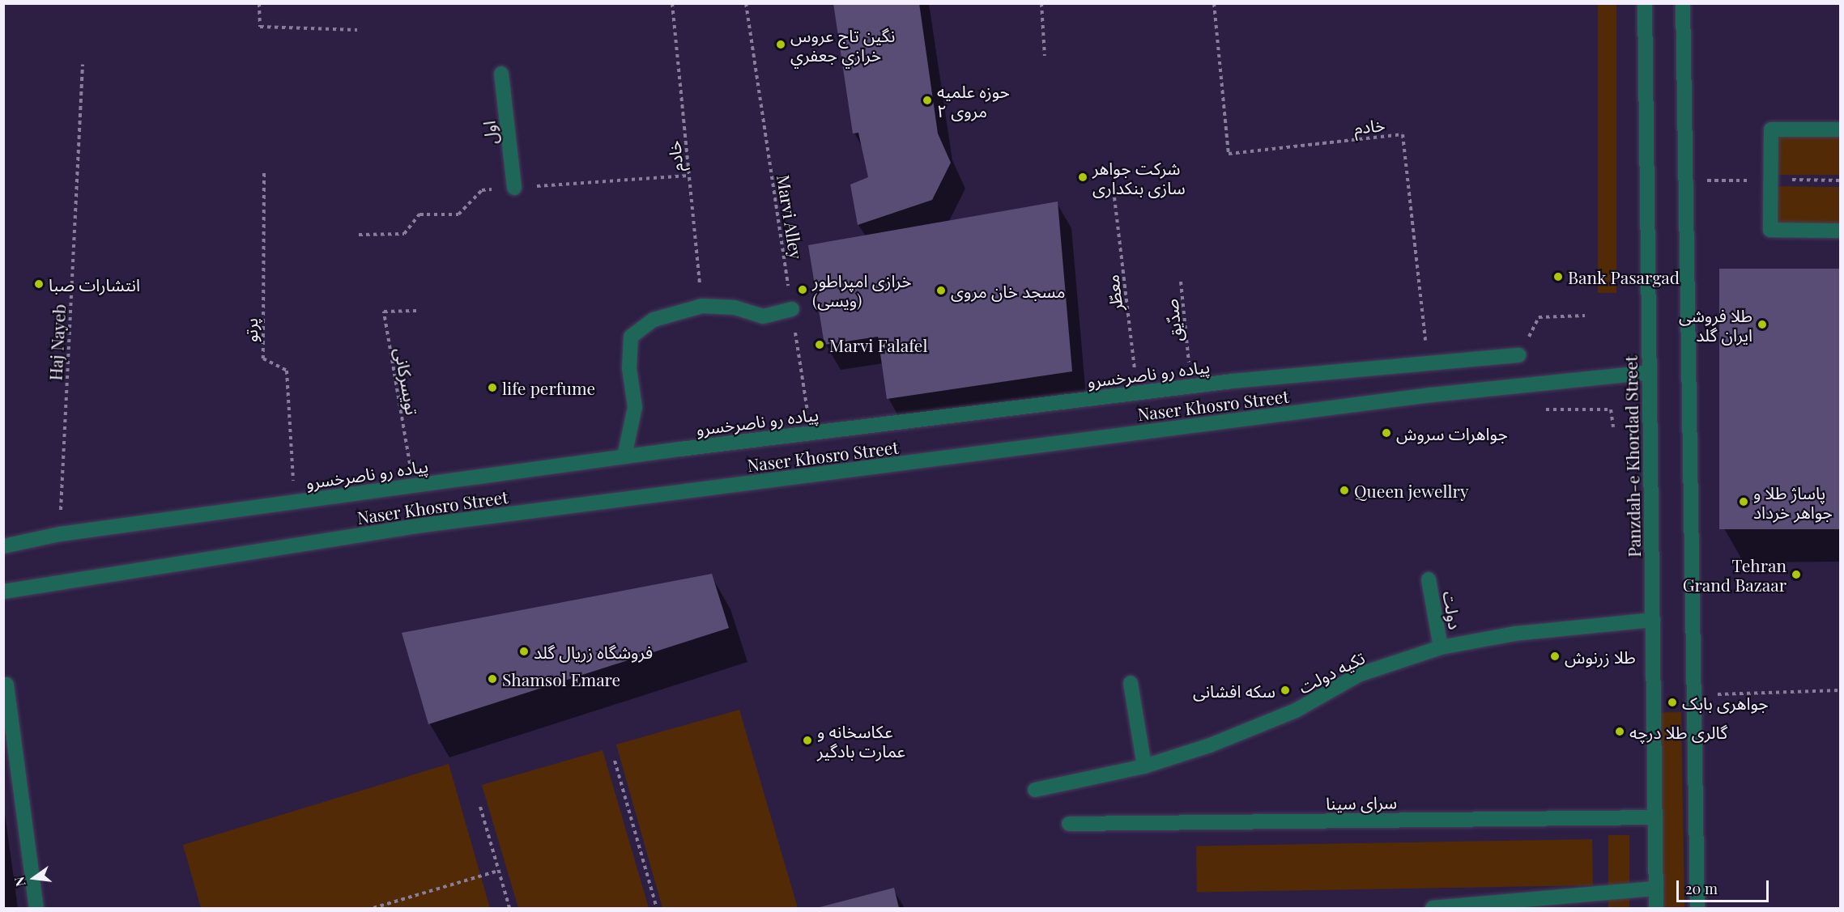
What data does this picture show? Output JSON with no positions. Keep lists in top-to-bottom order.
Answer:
{
  "streets": {
    "street": [
      "اول",
      "پیاده رو ناصرخسرو",
      "Naser Khosro Street",
      "Panzdah-e Khordad Street",
      "دولت",
      "تکیه دولت",
      "سرای سینا"
    ],
    "path": [
      "خادم",
      "Marvi Alley",
      "معطّر",
      "صدّیق",
      "پرتو",
      "Haj Nayeb",
      "تویسرکانی"
    ]
  },
  "crossings": [
    ["خادم", "پیاده رو ناصرخسرو"],
    ["Marvi Alley", "پیاده رو ناصرخسرو"],
    ["معطّر", "پیاده رو ناصرخسرو"],
    ["صدّیق", "پیاده رو ناصرخسرو"],
    ["پرتو", "پیاده رو ناصرخسرو"],
    ["Haj Nayeb", "پیاده رو ناصرخسرو"],
    ["پیاده رو ناصرخسرو", "تویسرکانی"],
    ["Naser Khosro Street", "Panzdah-e Khordad Street"],
    ["Panzdah-e Khordad Street", "تکیه دولت"],
    ["Panzdah-e Khordad Street", "سرای سینا"],
    ["دولت", "تکیه دولت"]
  ],
  "places": [
    "نگين تاج عروس خرازي جعفري",
    "حوزه علمیه مروی ۲",
    "شرکت جواهر سازی بنکداری",
    "Bank Pasargad",
    "انتشارات صبا",
    "خرازی امپراطور (ویسی)",
    "مسجد خان مروی",
    "طلا فروشی ایران گلد",
    "Marvi Falafel",
    "life perfume",
    "جواهرات سروش",
    "Queen jewellry",
    "پاساژ طلا و جواهر خرداد",
    "Tehran Grand Bazaar",
    "فروشگاه زریال گلد",
    "طلا زرنوش",
    "Shamsol Emare",
    "سکه افشانی",
    "جواهری بابک",
    "گالری طلا درچه",
    "عکاسخانه و عمارت بادگیر"
  ],
  "scale_bar": "20 m",
  "north": "left"
}
